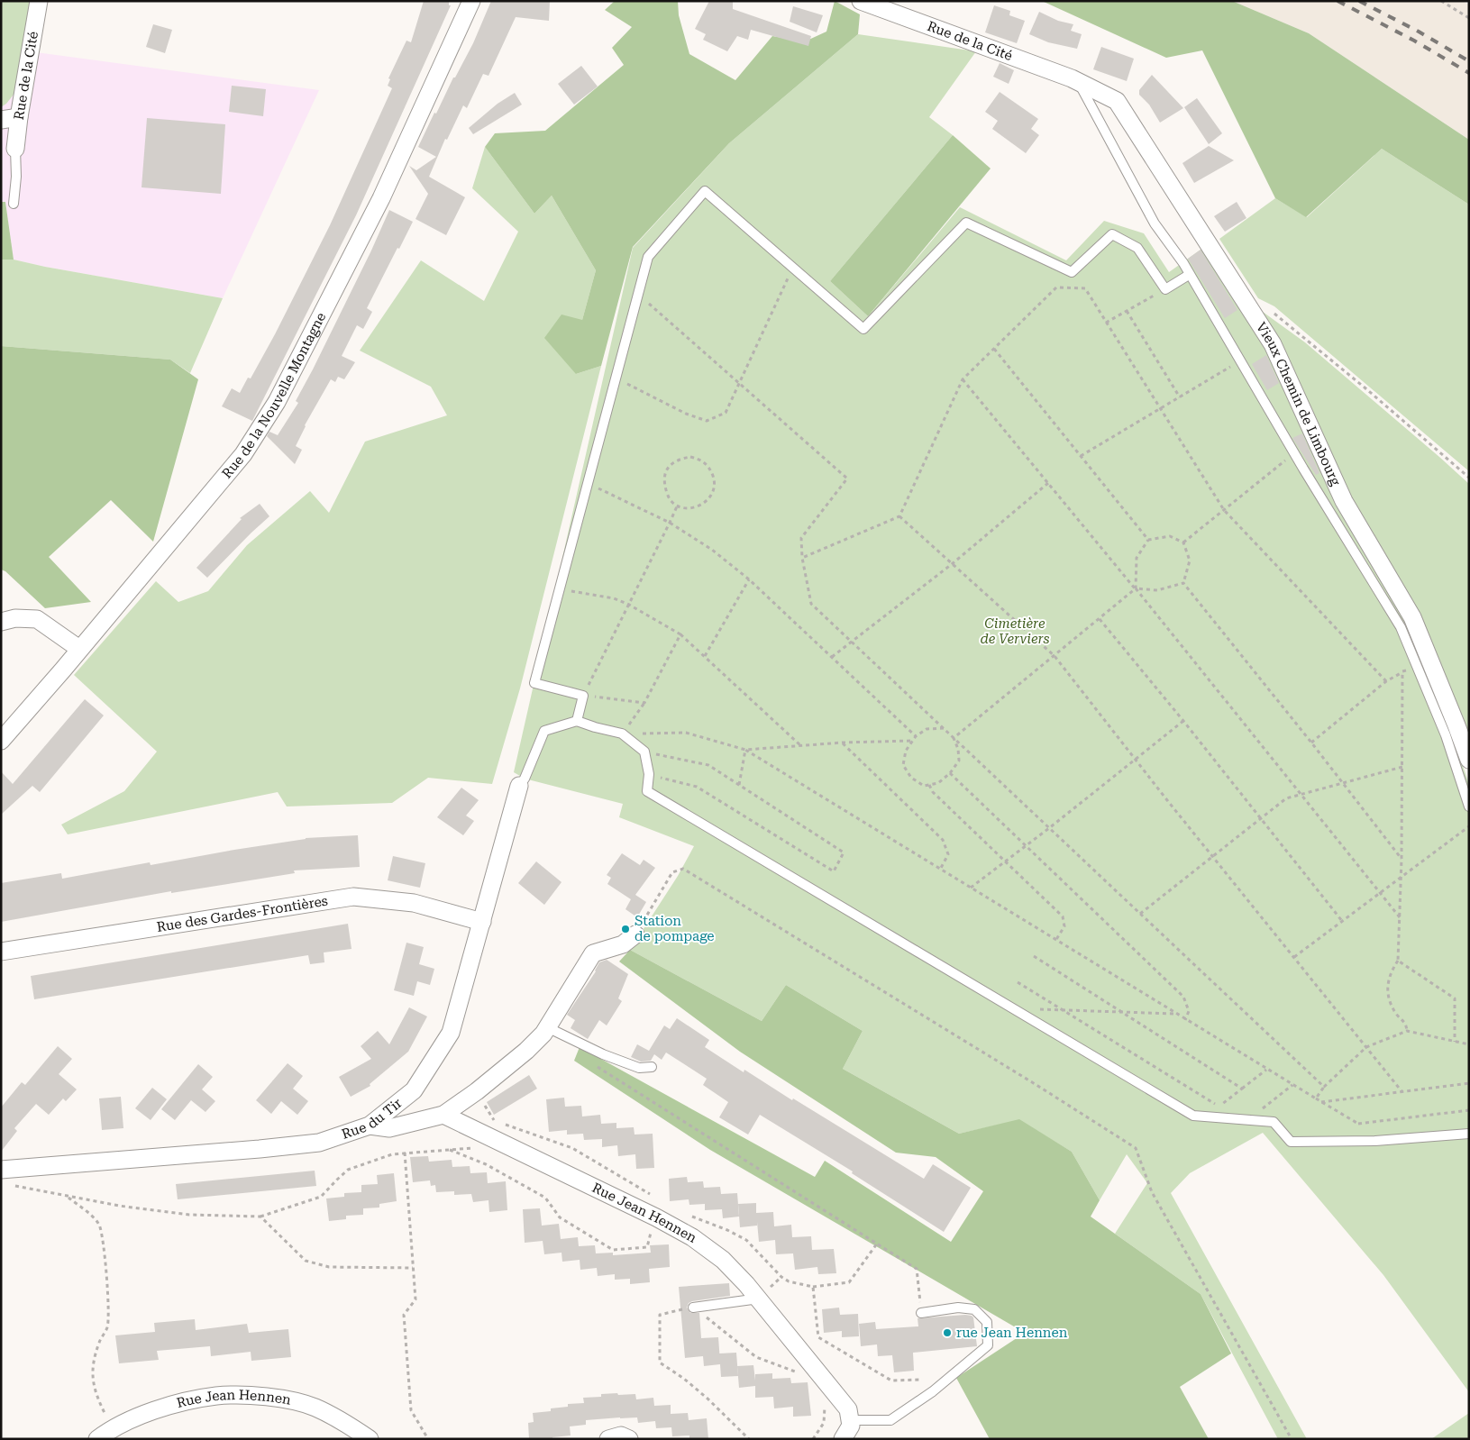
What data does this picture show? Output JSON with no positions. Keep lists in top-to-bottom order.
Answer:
{
  "streets": {
    "street": [
      "Rue de la Cité",
      "Rue de la Nouvelle Montagne",
      "Vieux Chemin de Limbourg",
      "Rue des Gardes-Frontières",
      "Rue du Tir",
      "Rue Jean Hennen"
    ]
  },
  "crossings": [
    ["Rue de la Cité", "Vieux Chemin de Limbourg"],
    ["Rue des Gardes-Frontières", "Rue du Tir"]
  ],
  "parks": ["Cimetière de Verviers"],
  "places": ["Station de pompage", "rue Jean Hennen"]
}
